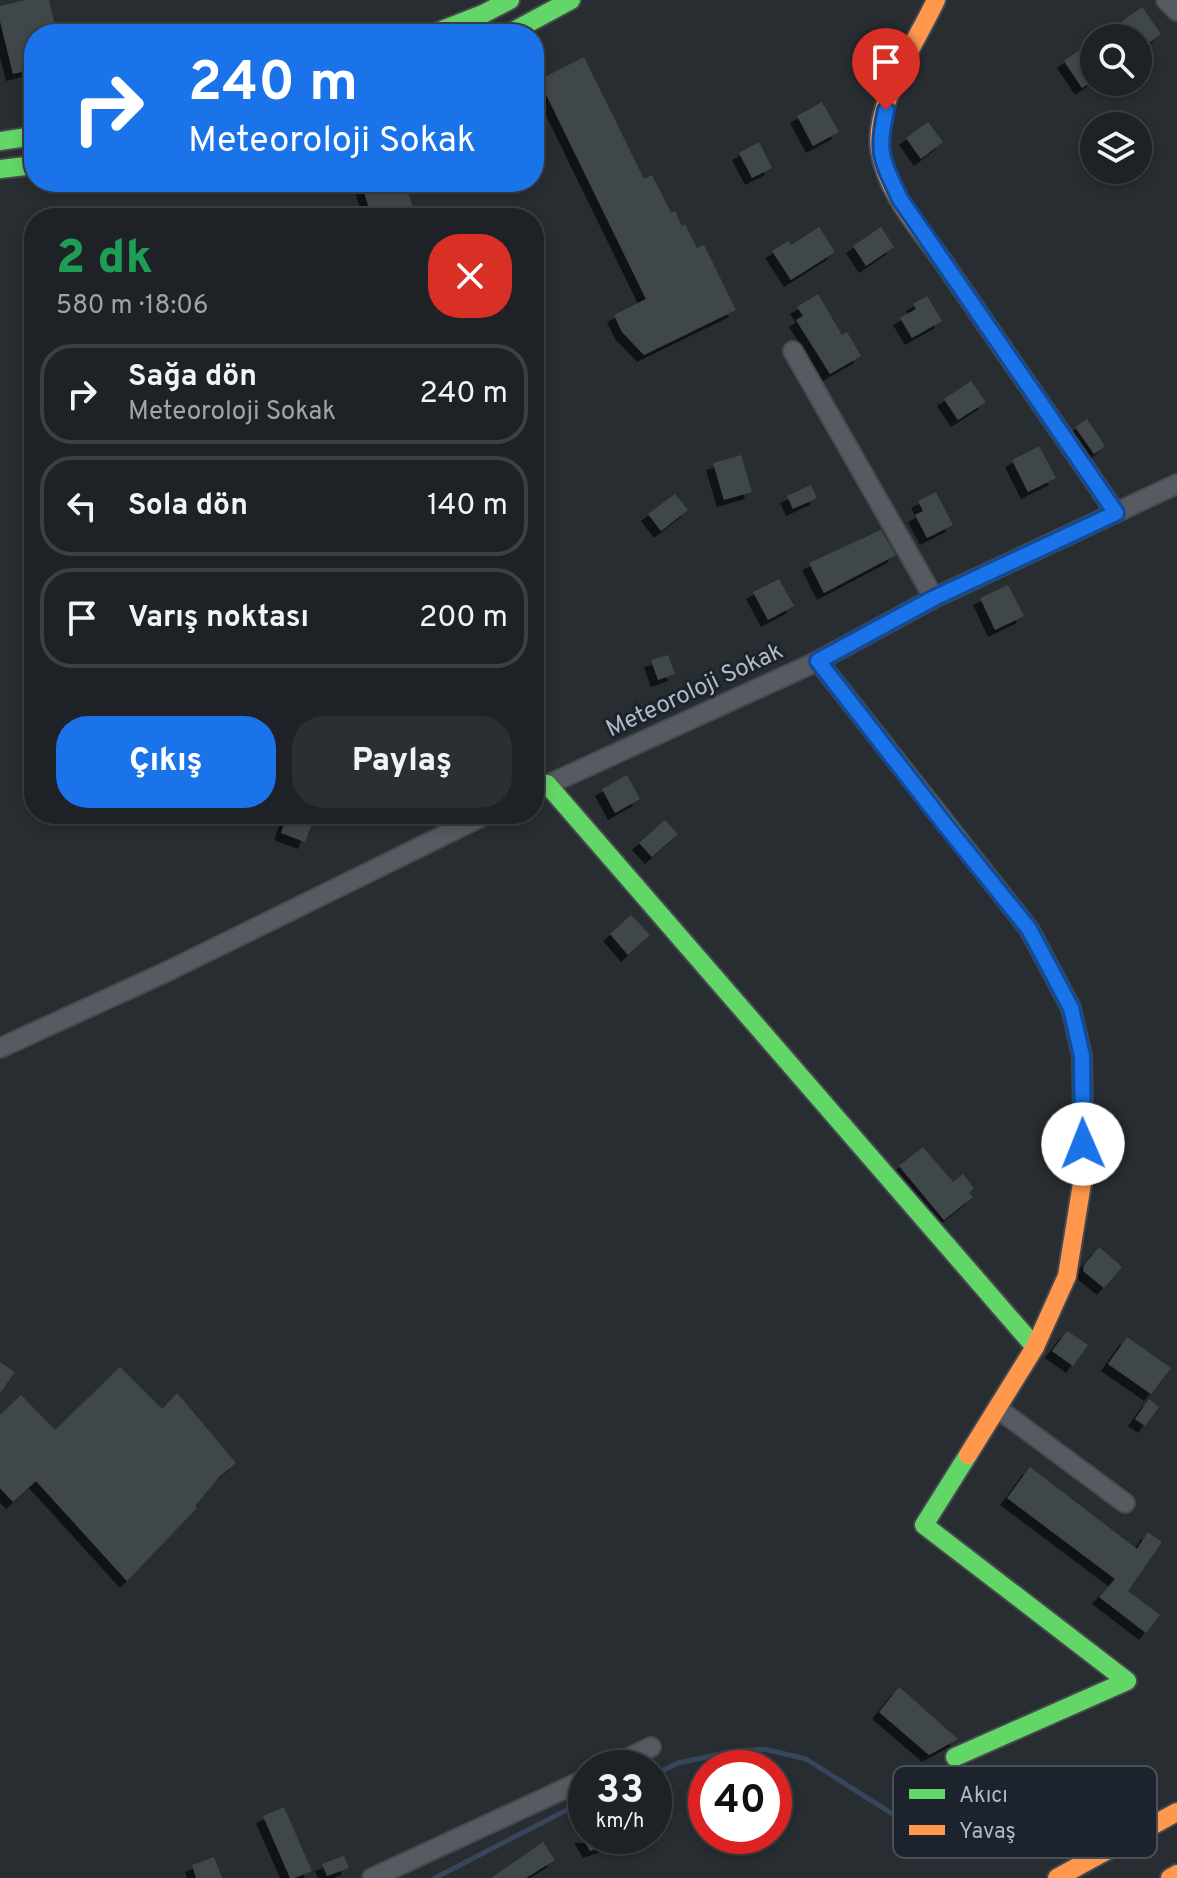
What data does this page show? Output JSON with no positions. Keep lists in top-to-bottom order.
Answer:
{
  "streets": {
    "street": ["Meteoroloji Sokak"]
  },
  "legend": ["Akıcı", "Yavaş"],
  "page": {
    "turn": ["240 m", "Meteoroloji Sokak"],
    "heading": ["2 dk", "580 m · 18:06"],
    "list": [
      {
        "name": "Sağa dön",
        "note": "Meteoroloji Sokak",
        "value": "240 m"
      },
      {
        "name": "Sola dön",
        "value": "140 m"
      },
      {
        "name": "Varış noktası",
        "value": "200 m"
      }
    ],
    "buttons": ["Çıkış", "Paylaş"],
    "speed": "33 km/h",
    "limit": "40"
  }
}
